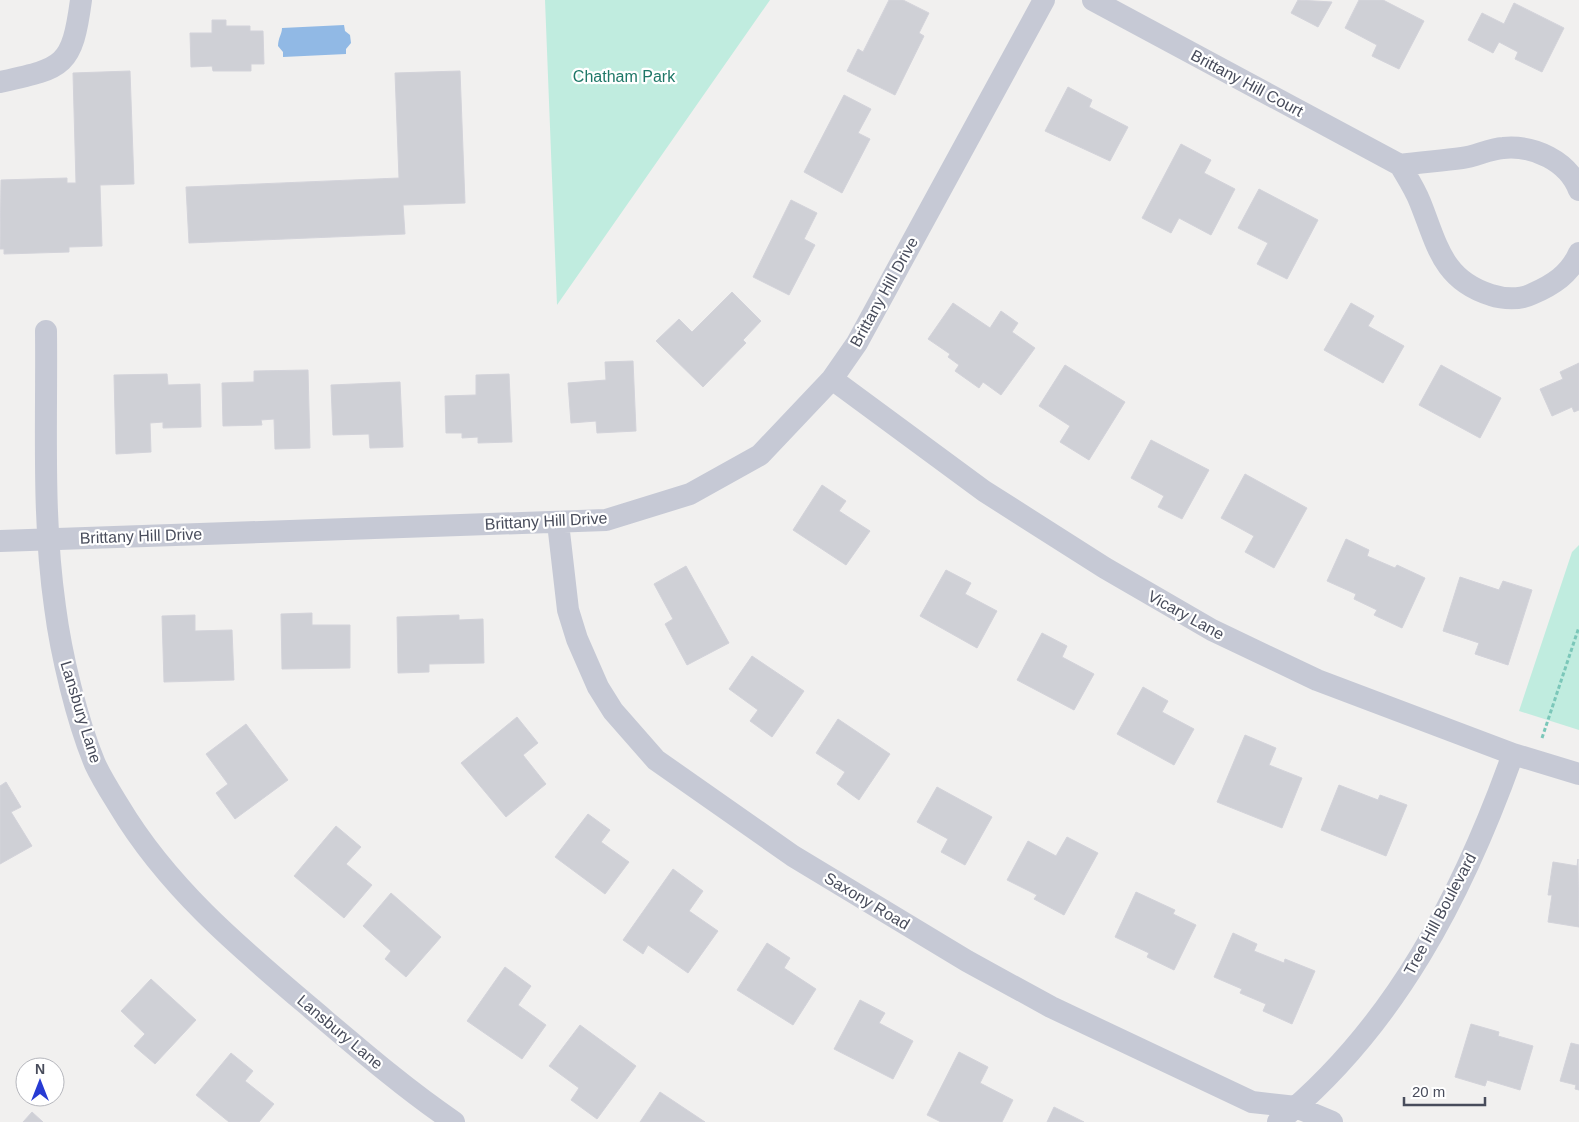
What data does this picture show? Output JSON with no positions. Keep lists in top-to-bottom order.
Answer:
{
  "streets": {
    "street": [
      "Brittany Hill Court",
      "Brittany Hill Drive",
      "Vicary Lane",
      "Lansbury Lane",
      "Saxony Road",
      "Tree Hill Boulevard"
    ]
  },
  "crossings": [
    ["Brittany Hill Drive", "Vicary Lane"],
    ["Brittany Hill Drive", "Lansbury Lane"],
    ["Brittany Hill Drive", "Saxony Road"],
    ["Vicary Lane", "Tree Hill Boulevard"],
    ["Saxony Road", "Tree Hill Boulevard"]
  ],
  "parks": ["Chatham Park"],
  "scale_bar": "20 m",
  "north": "top"
}
